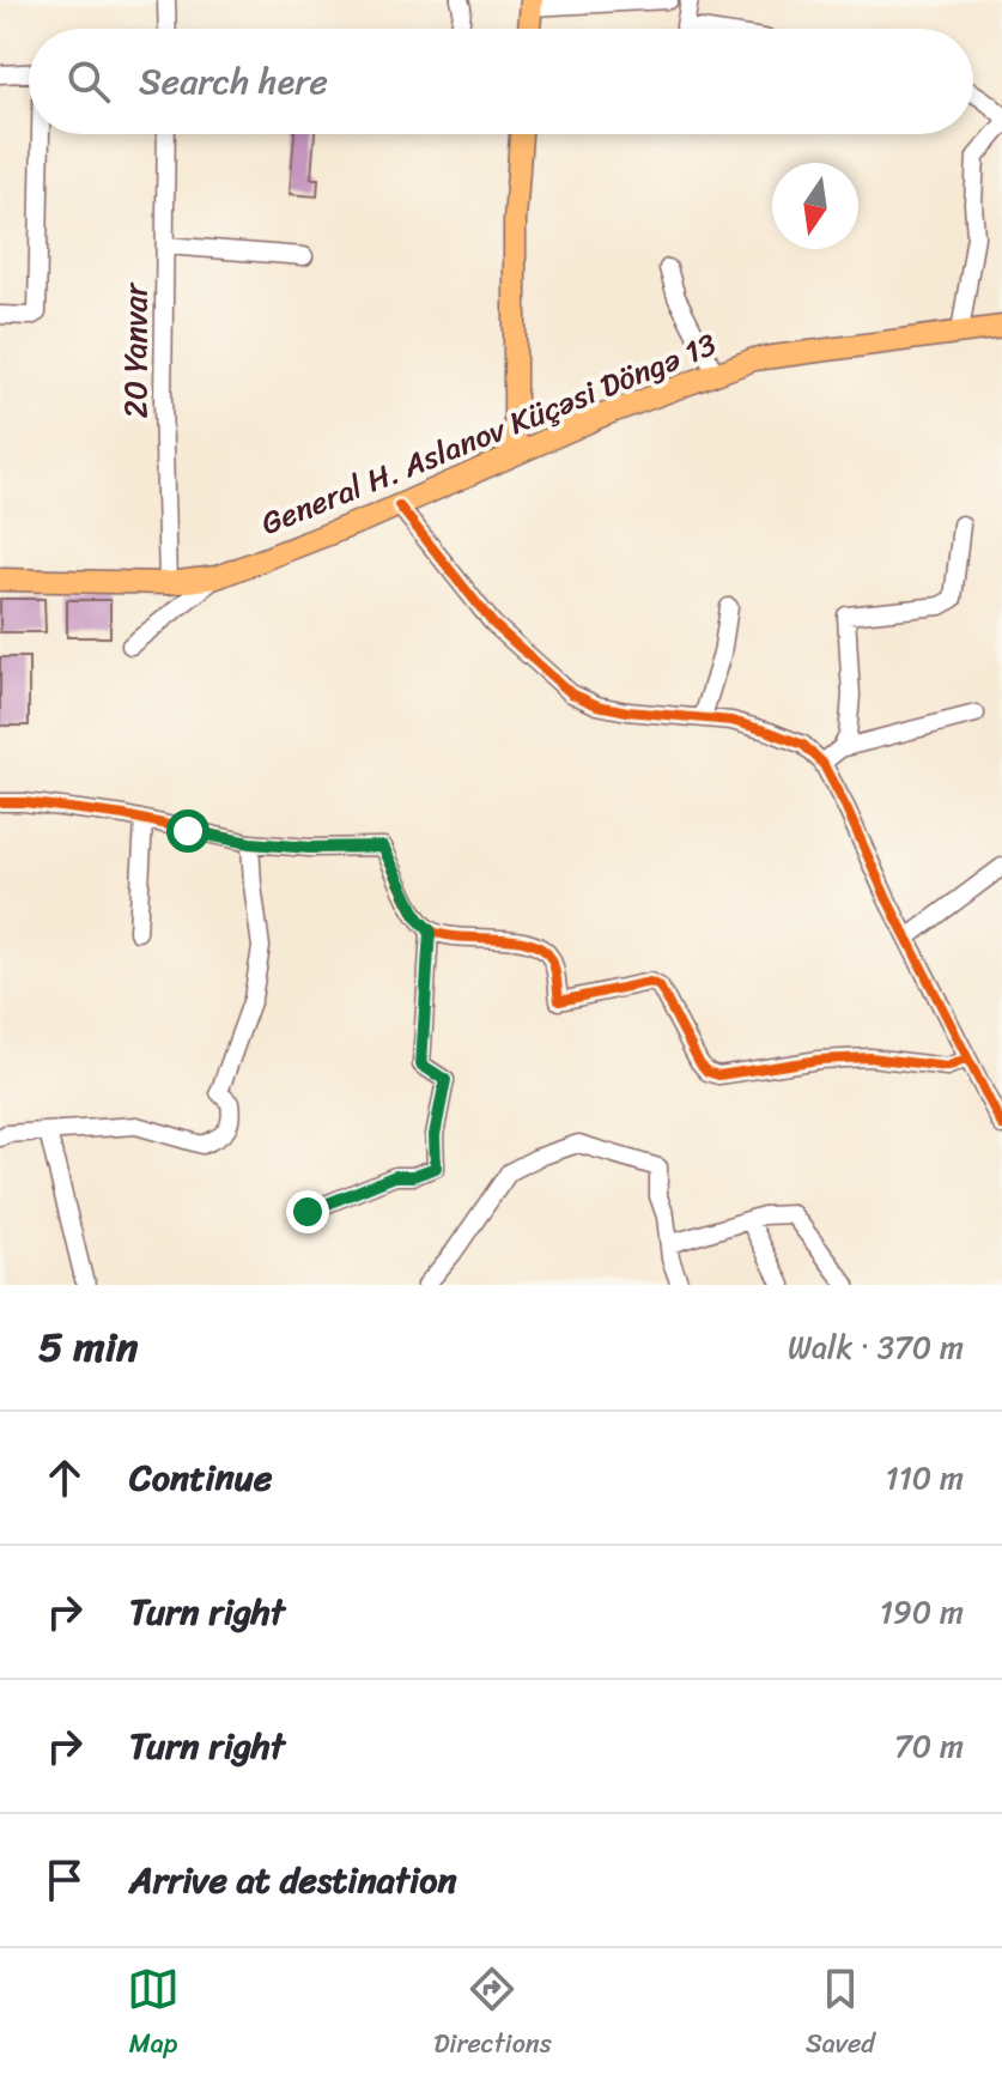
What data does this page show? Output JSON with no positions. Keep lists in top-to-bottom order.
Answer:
{
  "streets": {
    "main road": ["General H. Aslanov Küçəsi Döngə 13"],
    "street": ["20 Yanvar"]
  },
  "crossings": [
    ["20 Yanvar", "General H. Aslanov Küçəsi Döngə 13"]
  ],
  "north": "bottom",
  "page": {
    "search": "Search here",
    "heading": ["5 min", "Walk · 370 m"],
    "list": [
      ["Continue", "110 m"],
      ["Turn right", "190 m"],
      ["Turn right", "70 m"],
      "Arrive at destination"
    ],
    "nav": ["Map", "Directions", "Saved"]
  }
}
